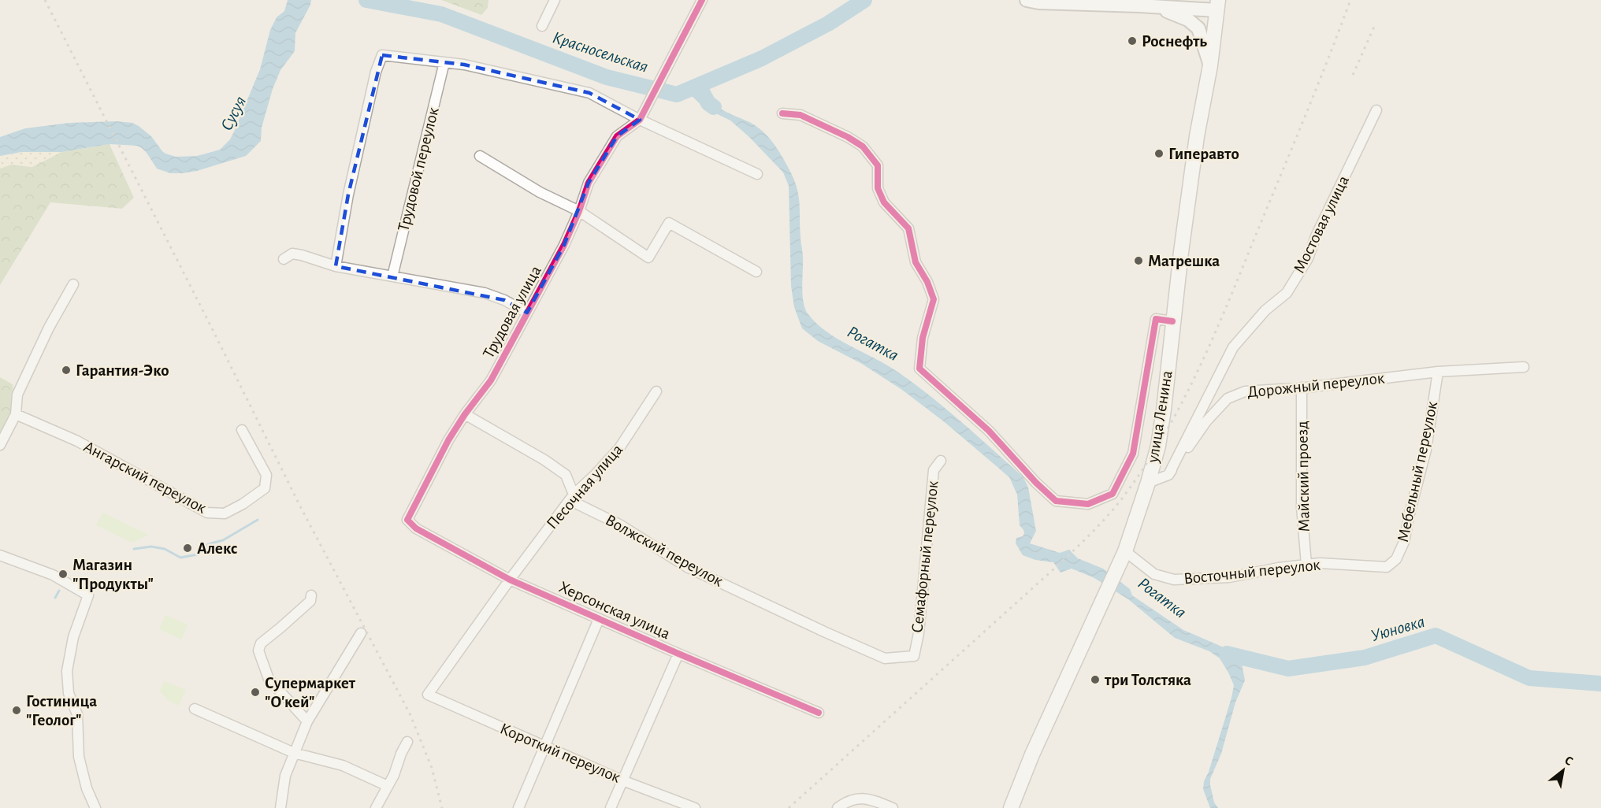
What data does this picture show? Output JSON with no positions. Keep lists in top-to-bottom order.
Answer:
{
  "streets": {
    "main road": ["улица Ленина"],
    "street": [
      "Трудовой переулок",
      "Мостовая улица",
      "Трудовая улица",
      "Дорожный переулок",
      "Мебельный переулок",
      "Майский проезд",
      "Ангарский переулок",
      "Песочная улица",
      "Волжский переулок",
      "Семафорный переулок",
      "Восточный переулок",
      "Херсонская улица",
      "Короткий переулок"
    ]
  },
  "crossings": [
    ["Мостовая улица", "Дорожный переулок"],
    ["Трудовая улица", "Волжский переулок"],
    ["Трудовая улица", "Херсонская улица"],
    ["Дорожный переулок", "Мебельный переулок"],
    ["Дорожный переулок", "Майский проезд"],
    ["улица Ленина", "Восточный переулок"],
    ["Мебельный переулок", "Восточный переулок"],
    ["Майский проезд", "Восточный переулок"],
    ["Песочная улица", "Волжский переулок"],
    ["Песочная улица", "Херсонская улица"],
    ["Песочная улица", "Короткий переулок"],
    ["Волжский переулок", "Семафорный переулок"]
  ],
  "water": [
    "Красносельская",
    "Сусуя",
    "Рогатка",
    "Уюновка"
  ],
  "places": [
    "Роснефть",
    "Гиперавто",
    "Матрешка",
    "Гарантия-Эко",
    "Алекс",
    "Магазин \"Продукты\"",
    "три Толстяка",
    "Супермаркет \"О'кей\"",
    "Гостиница \"Геолог\""
  ],
  "north": "top right"
}
